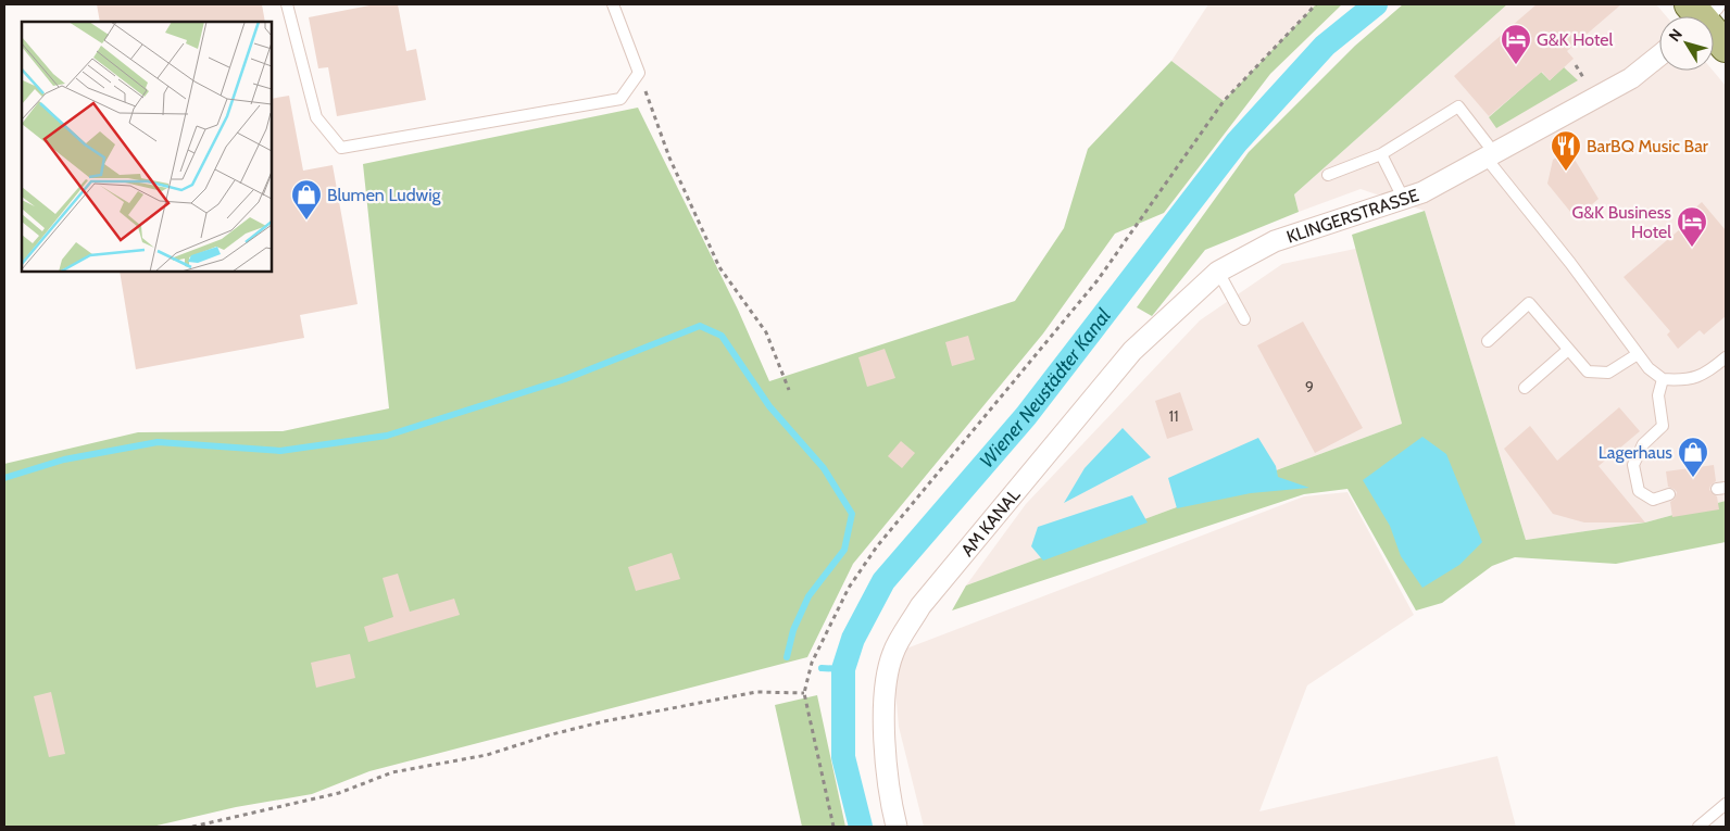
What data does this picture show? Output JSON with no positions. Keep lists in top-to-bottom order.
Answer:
{
  "streets": {
    "street": ["KLINGERSTRASSE", "AM KANAL"]
  },
  "crossings": [
    ["KLINGERSTRASSE", "AM KANAL"]
  ],
  "water": ["Wiener Neustädter Kanal"],
  "places": {
    "hotel": ["G&K Hotel", "G&K Business Hotel"],
    "restaurant": ["BarBQ Music Bar"],
    "shop": ["Blumen Ludwig", "Lagerhaus"]
  },
  "house_numbers": ["9", "11"],
  "north": "top left"
}
